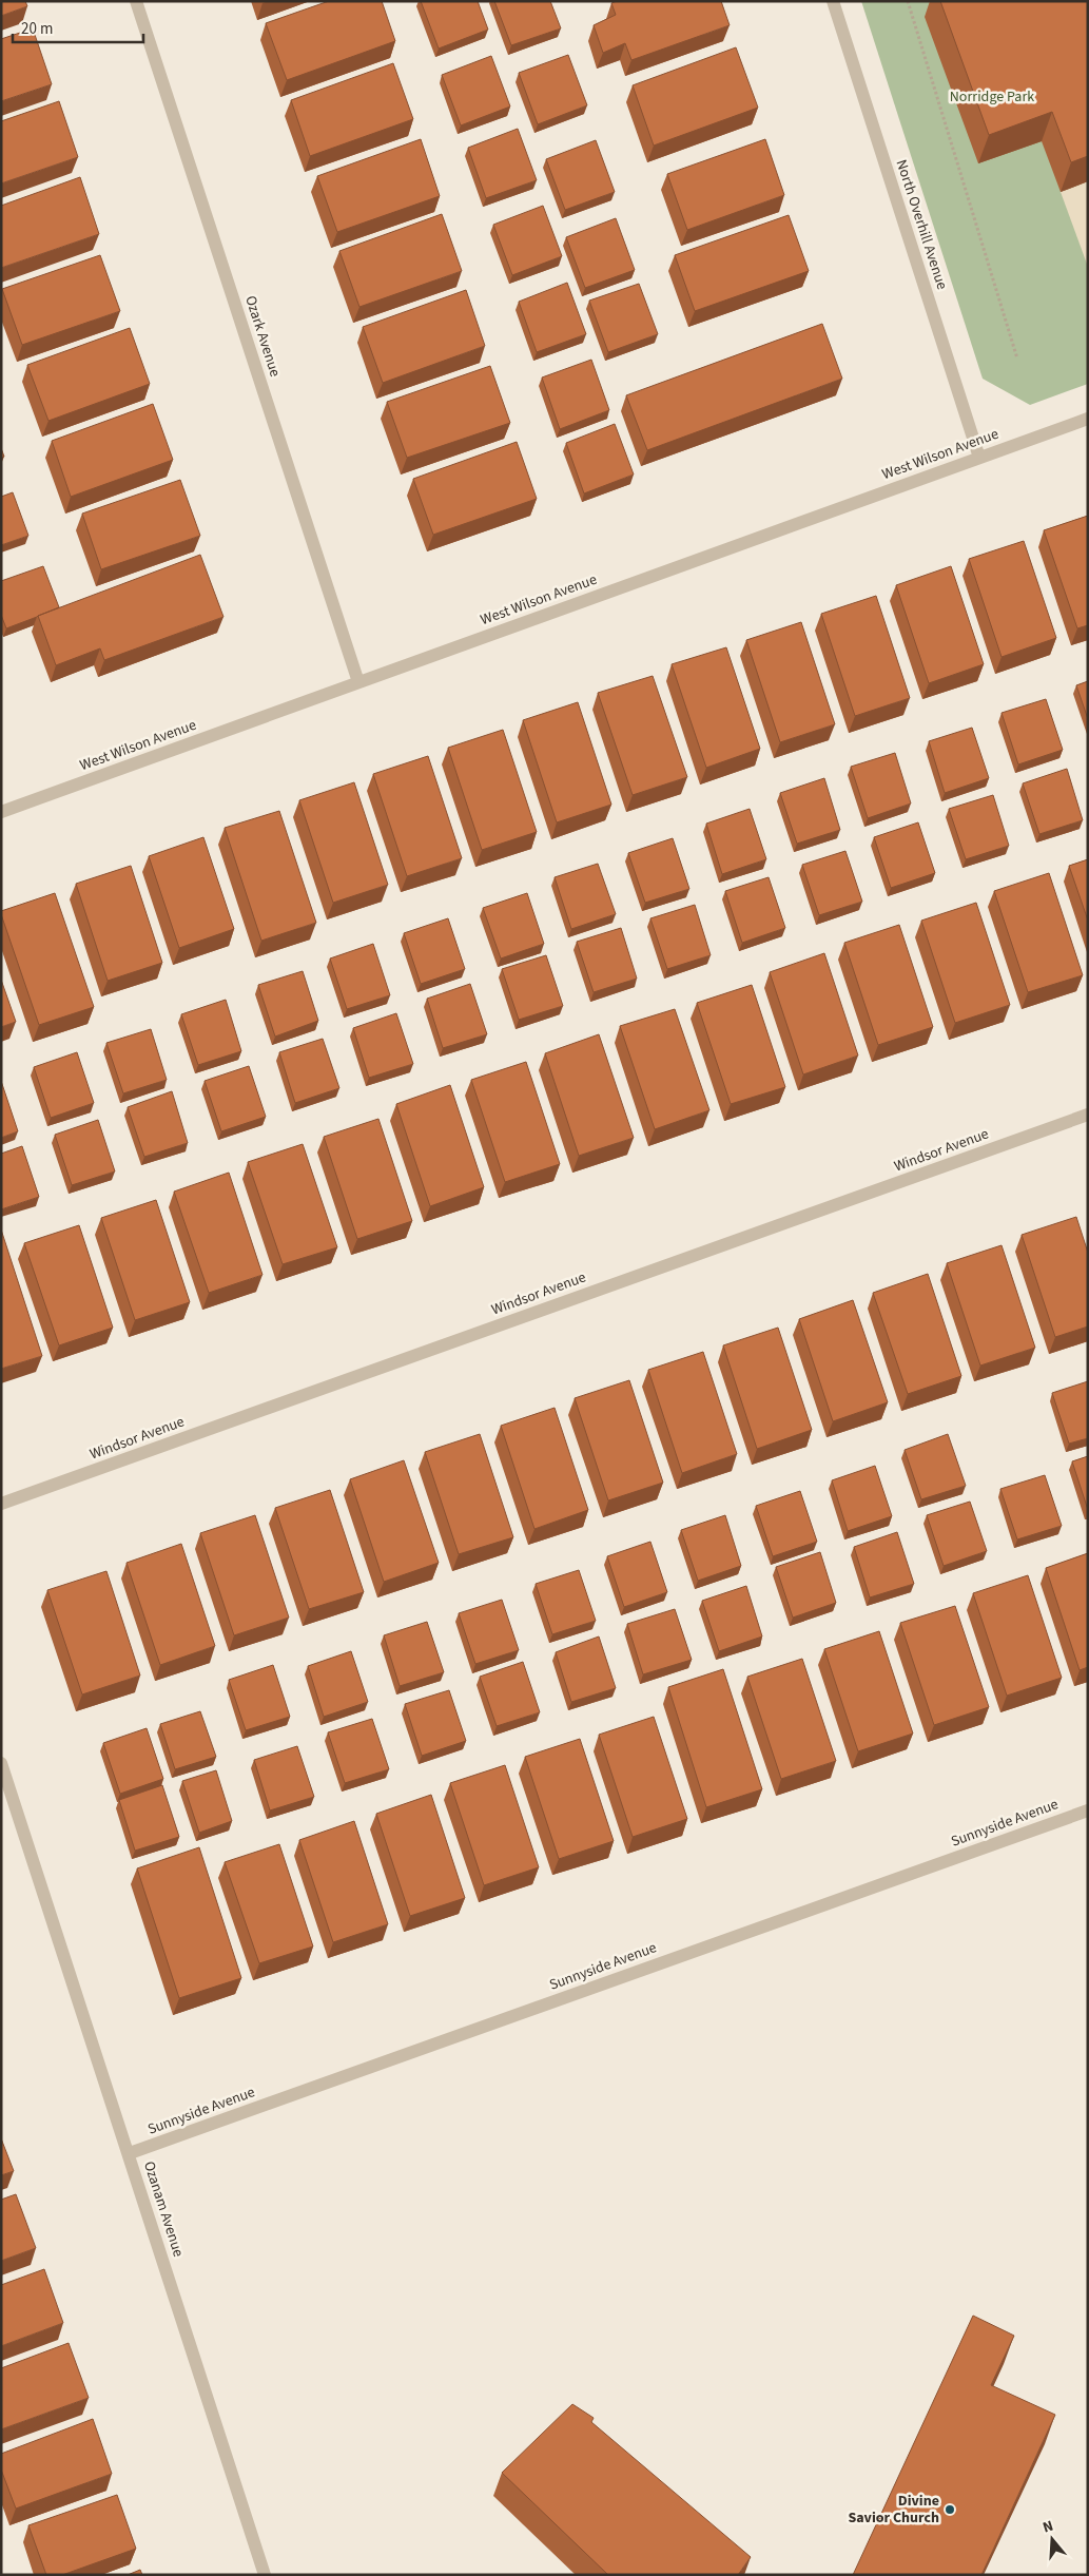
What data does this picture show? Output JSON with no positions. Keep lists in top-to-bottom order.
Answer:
{
  "streets": {
    "street": [
      "North Overhill Avenue",
      "Ozark Avenue",
      "West Wilson Avenue",
      "Windsor Avenue",
      "Sunnyside Avenue",
      "Ozanam Avenue"
    ]
  },
  "crossings": [
    ["North Overhill Avenue", "West Wilson Avenue"],
    ["Ozark Avenue", "West Wilson Avenue"],
    ["Sunnyside Avenue", "Ozanam Avenue"]
  ],
  "parks": ["Norridge Park"],
  "places": ["Divine Savior Church"],
  "scale_bar": "20 m",
  "north": "top"
}
